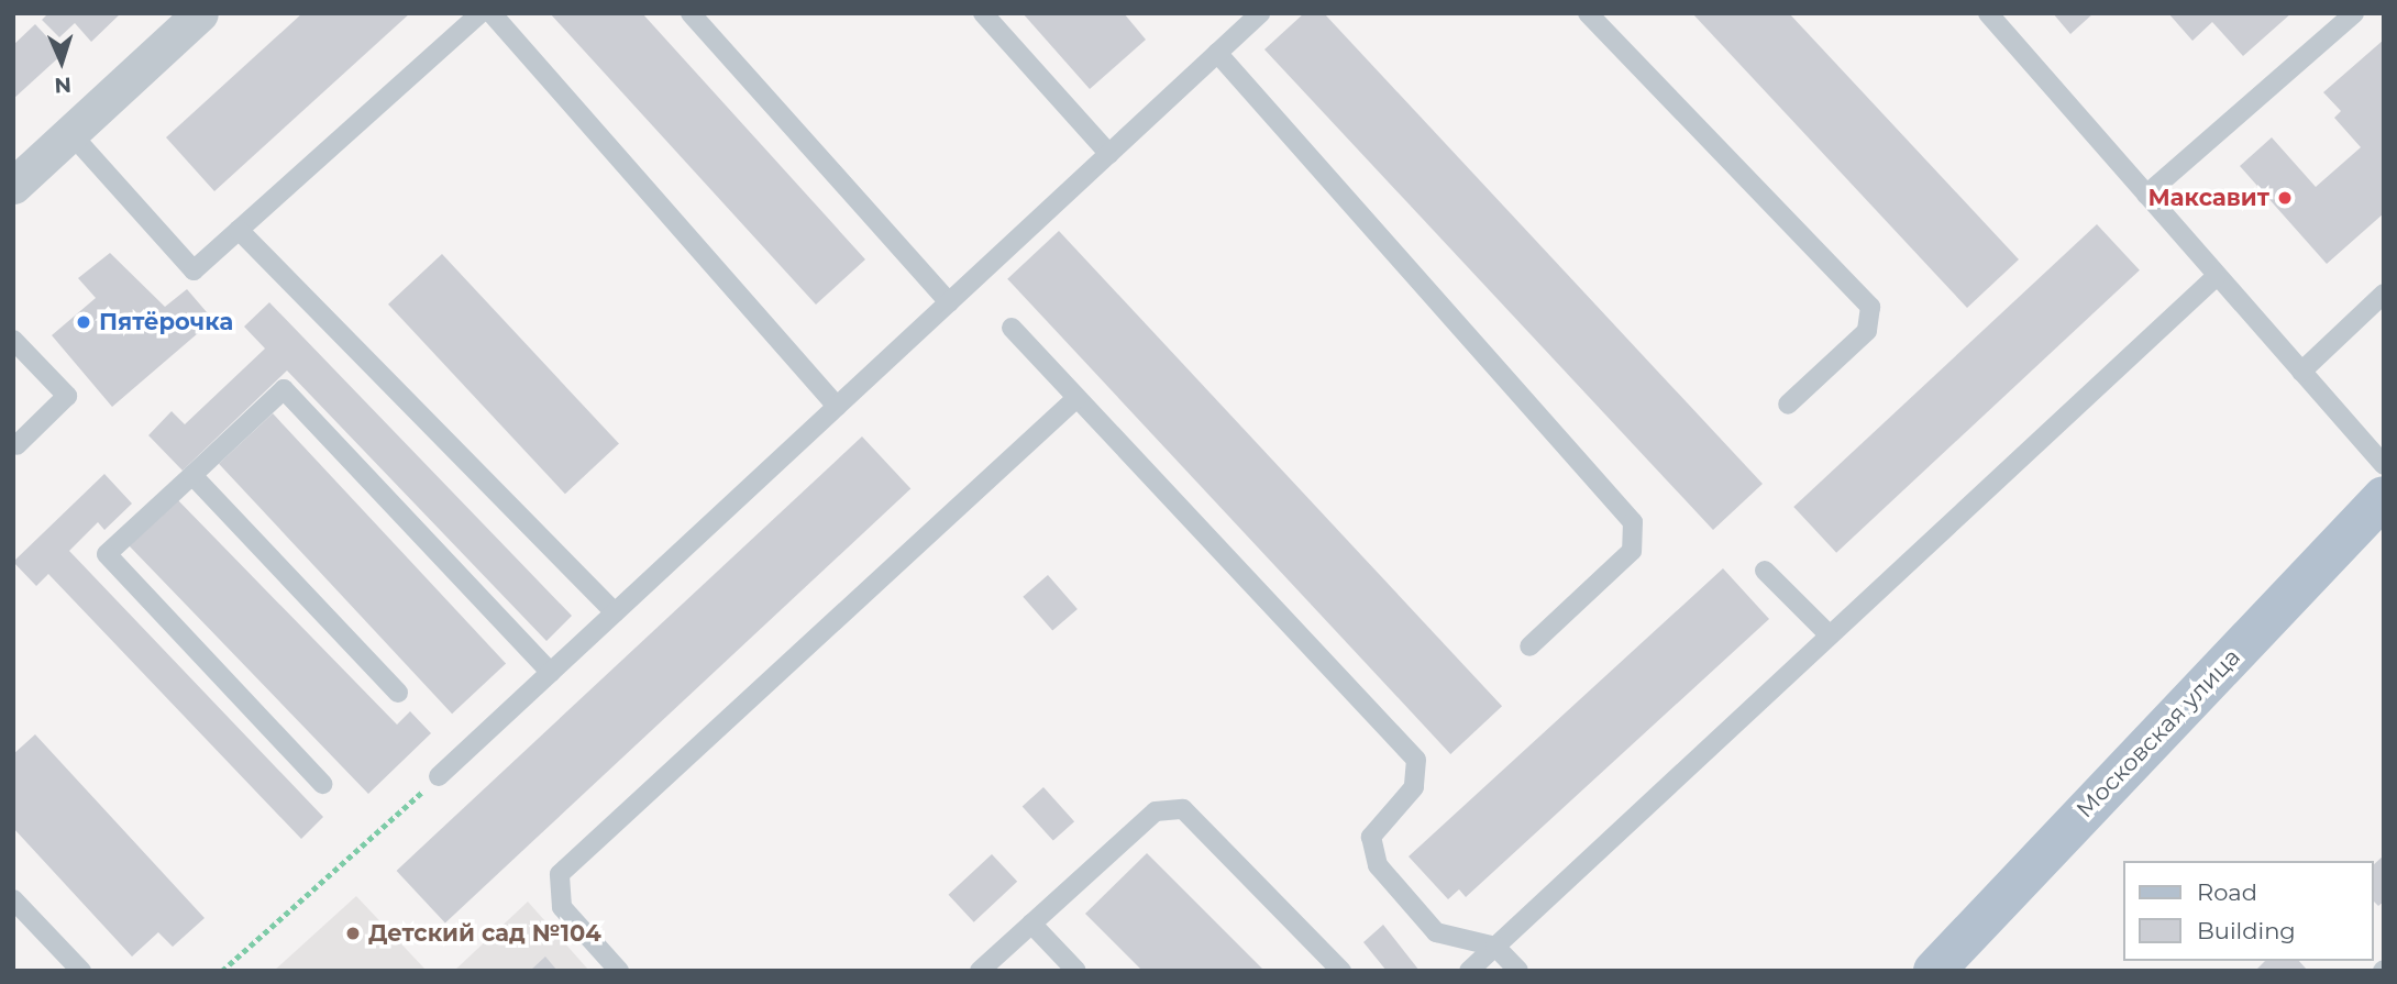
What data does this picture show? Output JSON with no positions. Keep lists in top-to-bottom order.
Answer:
{
  "streets": {
    "main road": ["Московская улица"]
  },
  "places": ["Максавит", "Пятёрочка", "Детский сад №104"],
  "legend": ["Road", "Building"],
  "north": "bottom"
}
